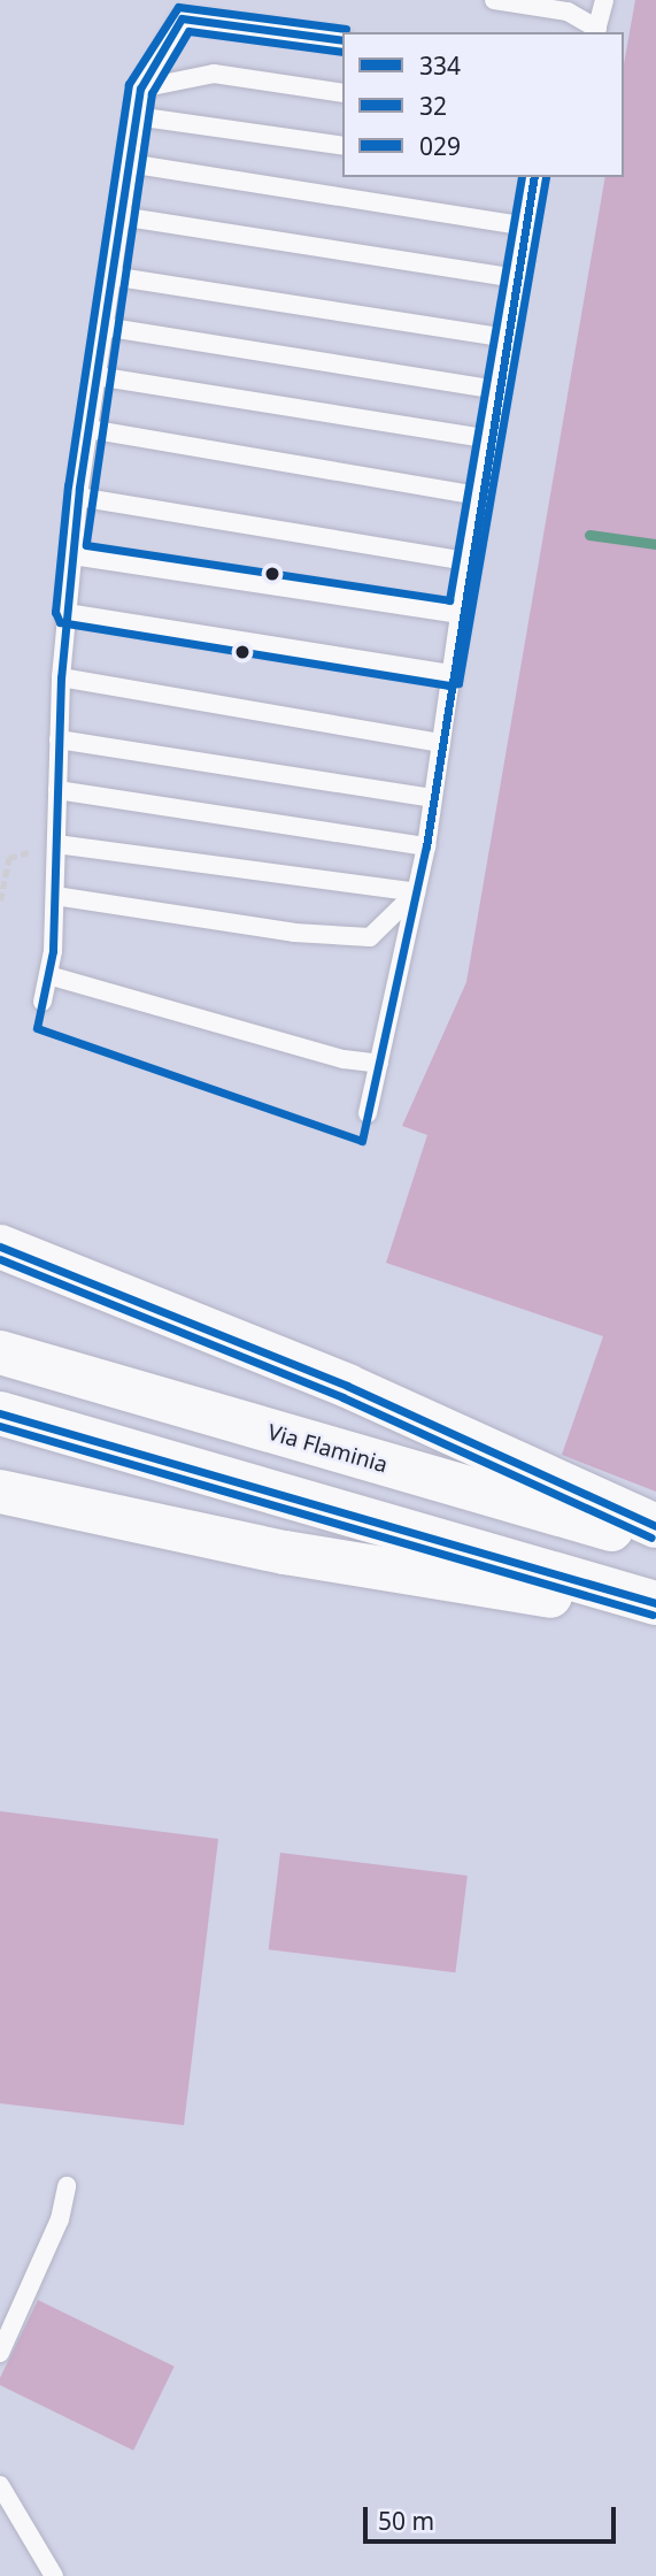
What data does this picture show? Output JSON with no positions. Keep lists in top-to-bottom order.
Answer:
{
  "streets": {
    "highway": ["Via Flaminia"]
  },
  "lines": ["transit line 32", "transit line 334", "transit line 029"],
  "legend": ["334", "32", "029"],
  "scale_bar": "50 m"
}
